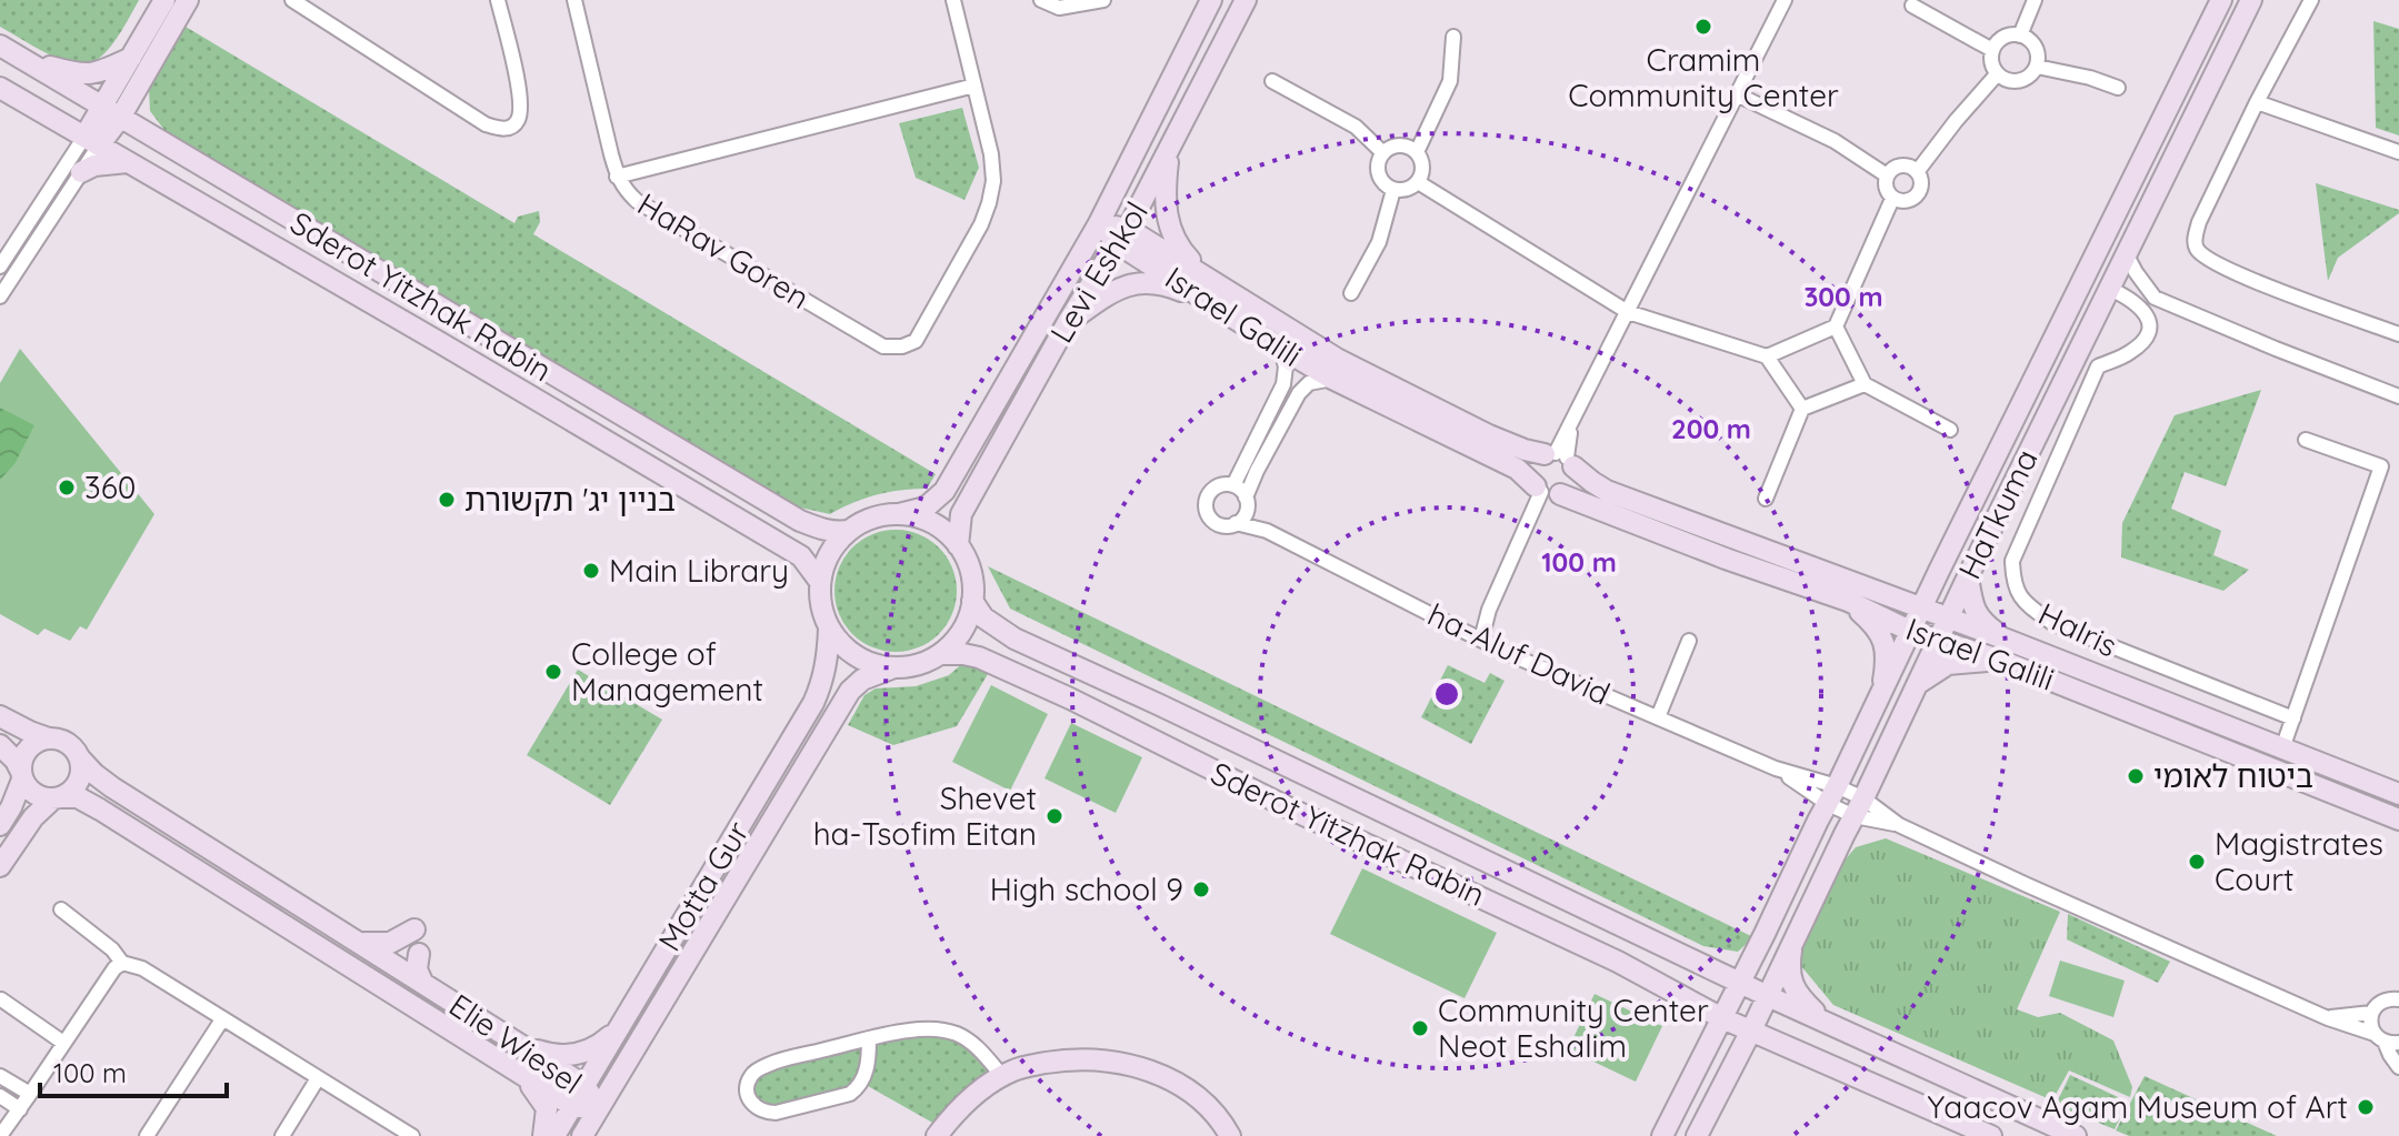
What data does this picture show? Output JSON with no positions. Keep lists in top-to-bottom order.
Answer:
{
  "streets": {
    "main road": [
      "Levi Eshkol",
      "Sderot Yitzhak Rabin",
      "Israel Galili",
      "HaTkuma",
      "Motta Gur",
      "Elie Wiesel"
    ],
    "street": ["HaRav Goren", "HaIris", "ha-Aluf David"]
  },
  "crossings": [
    ["Levi Eshkol", "Sderot Yitzhak Rabin"],
    ["Levi Eshkol", "Israel Galili"],
    ["Levi Eshkol", "Motta Gur"],
    ["Sderot Yitzhak Rabin", "HaTkuma"],
    ["Sderot Yitzhak Rabin", "Motta Gur"],
    ["Israel Galili", "HaTkuma"],
    ["HaTkuma", "HaIris"],
    ["HaTkuma", "ha-Aluf David"],
    ["Motta Gur", "Elie Wiesel"]
  ],
  "places": [
    "Cramim Community Center",
    "360",
    "בניין יג' תקשורת",
    "Main Library",
    "College of Management",
    "ביטוח לאומי",
    "Shevet ha-Tsofim Eitan",
    "Magistrates Court",
    "High school 9",
    "Community Center Neot Eshalim",
    "Yaacov Agam Museum of Art"
  ],
  "scale_bar": "100 m",
  "rings": ["300 m", "200 m", "100 m"]
}
